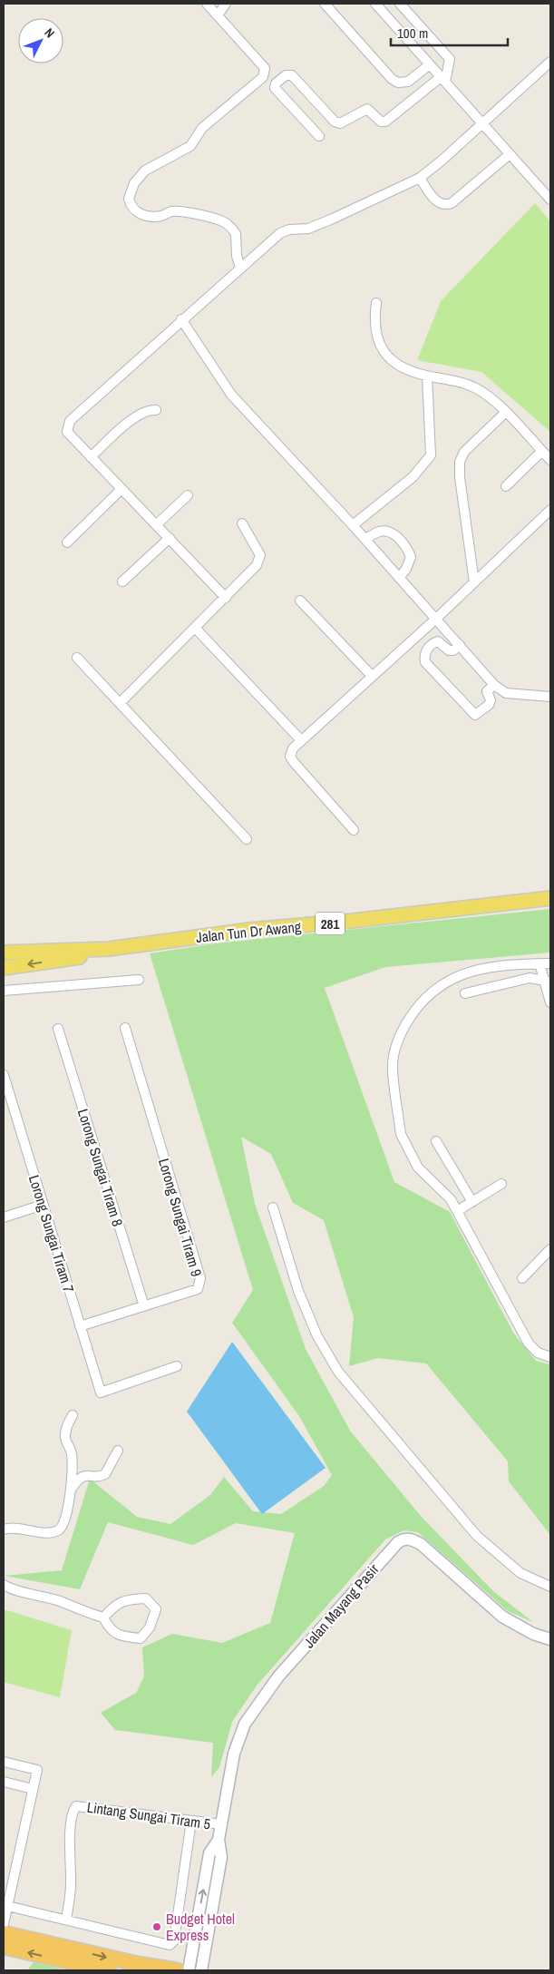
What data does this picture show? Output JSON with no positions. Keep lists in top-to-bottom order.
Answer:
{
  "streets": {
    "main road": ["281", "Jalan Tun Dr Awang"],
    "street": [
      "Lorong Sungai Tiram 8",
      "Lorong Sungai Tiram 9",
      "Lorong Sungai Tiram 7",
      "Jalan Mayang Pasir",
      "Lintang Sungai Tiram 5"
    ]
  },
  "crossings": [
    ["Lorong Sungai Tiram 8", "Lorong Sungai Tiram 9"],
    ["Lorong Sungai Tiram 9", "Lorong Sungai Tiram 7"],
    ["Jalan Mayang Pasir", "Lintang Sungai Tiram 5"]
  ],
  "places": ["Budget Hotel Express"],
  "scale_bar": "100 m",
  "north": "top right"
}
